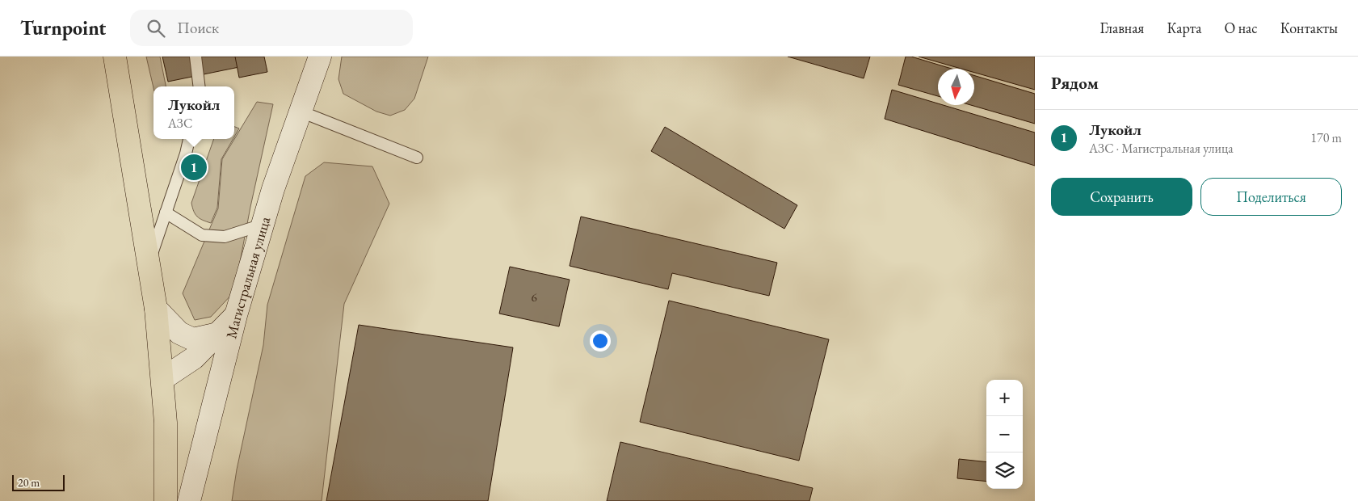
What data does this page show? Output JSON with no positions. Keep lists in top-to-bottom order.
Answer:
{
  "streets": {
    "street": ["Магистральная улица"]
  },
  "house_numbers": ["6"],
  "scale_bar": "20 m",
  "north": "bottom",
  "page": {
    "header": "Turnpoint",
    "search": "Поиск",
    "nav": [
      "Главная",
      "Карта",
      "О нас",
      "Контакты"
    ],
    "heading": "Рядом",
    "popup": ["Лукойл", "АЗС"],
    "list": [
      {
        "mark": "1",
        "name": "Лукойл",
        "note": "АЗС · Магистральная улица",
        "value": "170 m"
      }
    ],
    "pins": "1",
    "buttons": ["Сохранить", "Поделиться"],
    "map_buttons": ["+", "−"],
    "scale": "20 m"
  }
}
